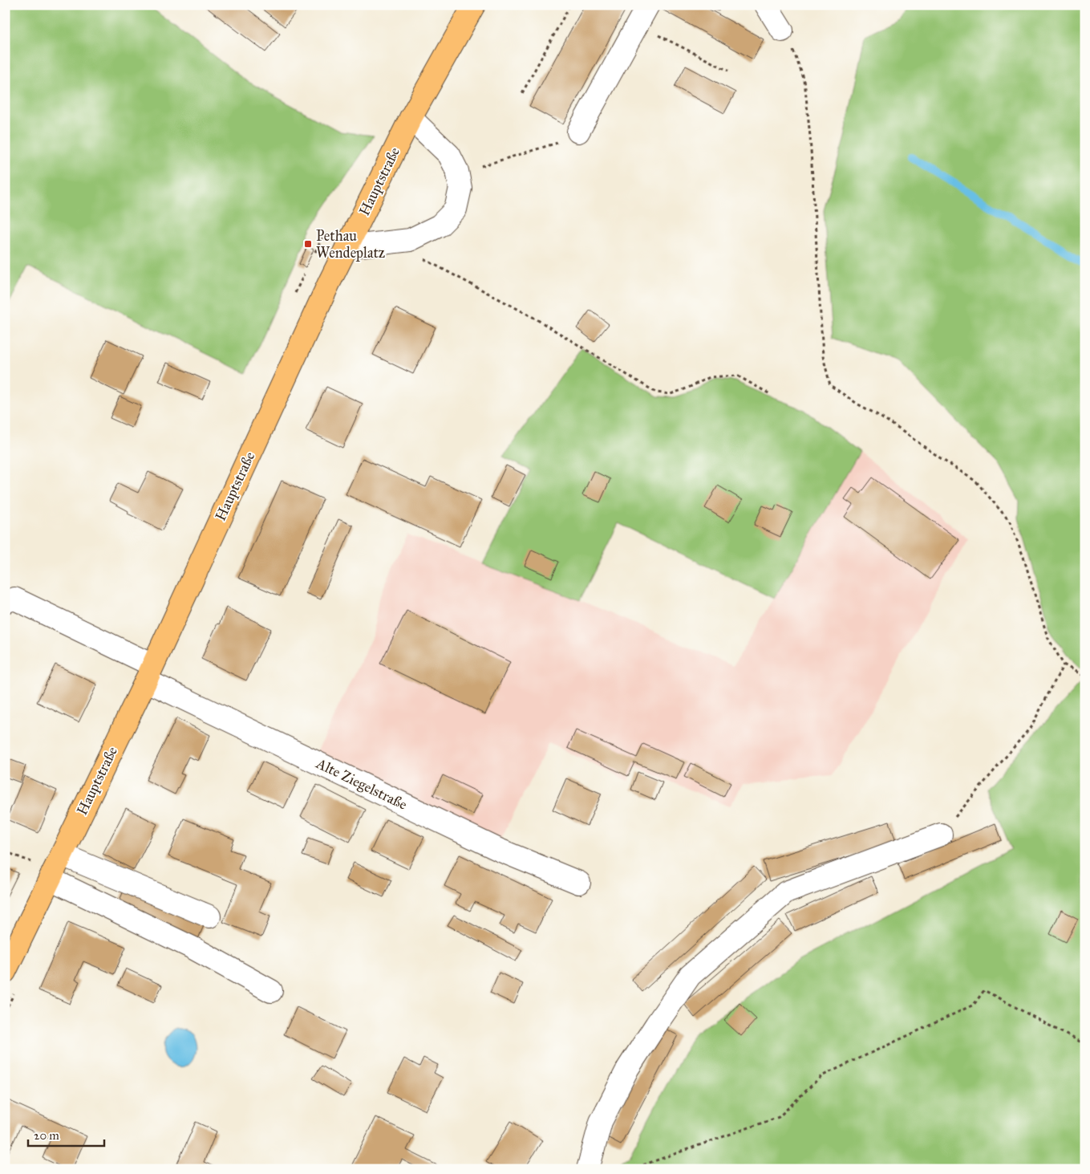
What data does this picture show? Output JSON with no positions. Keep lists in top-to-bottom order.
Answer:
{
  "streets": {
    "main road": ["Hauptstraße"],
    "street": ["Alte Ziegelstraße"]
  },
  "crossings": [
    ["Hauptstraße", "Alte Ziegelstraße"]
  ],
  "places": {
    "transit": ["Pethau Wendeplatz"]
  },
  "scale_bar": "20 m"
}
